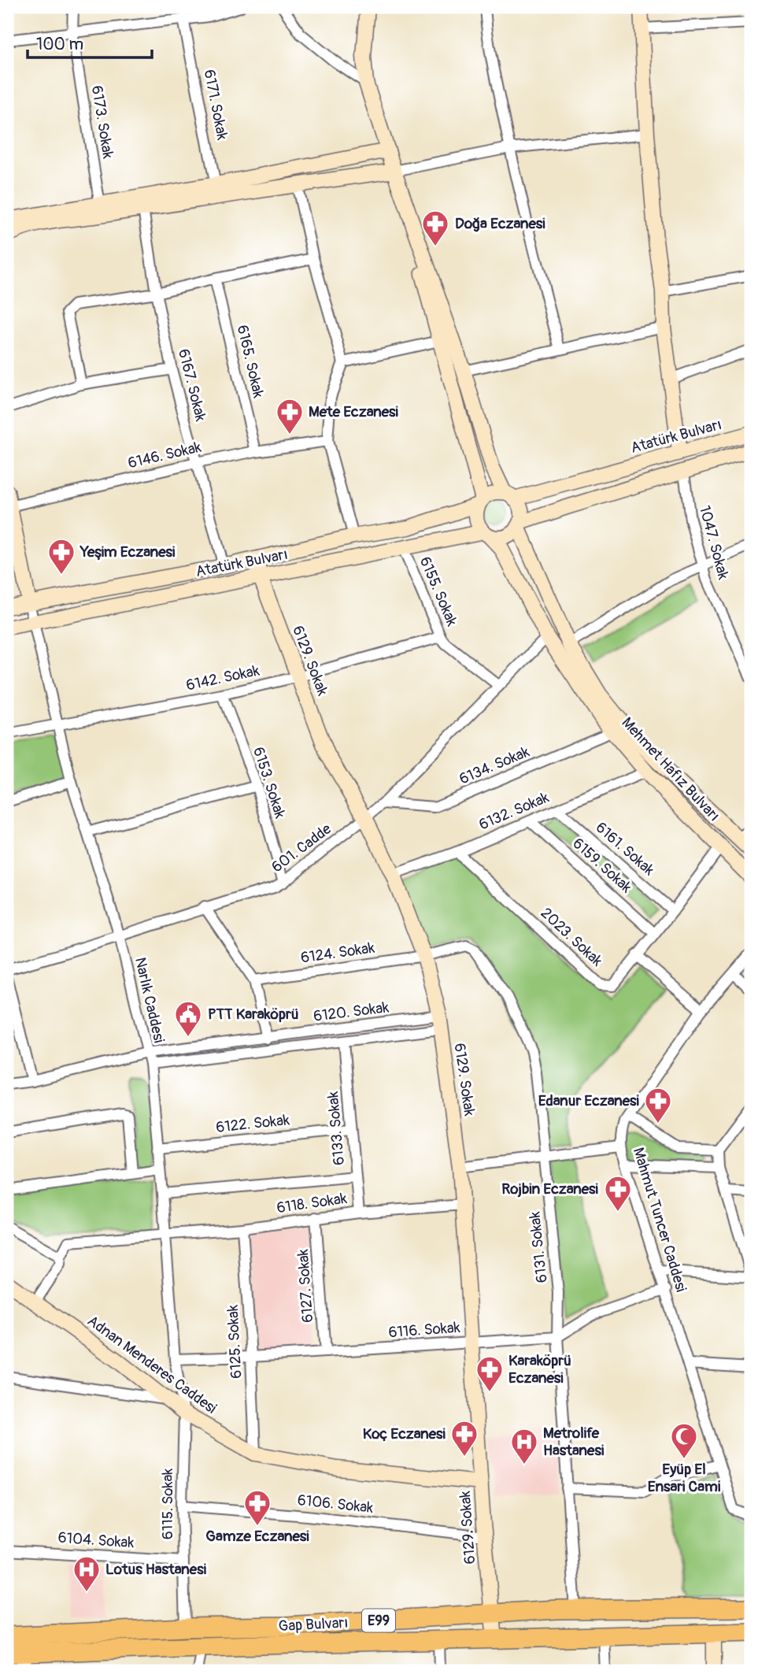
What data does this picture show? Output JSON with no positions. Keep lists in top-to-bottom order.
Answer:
{
  "streets": {
    "highway": ["E99", "Gap Bulvarı"],
    "street": [
      "6171. Sokak",
      "6173. Sokak",
      "6165. Sokak",
      "6167. Sokak",
      "Atatürk Bulvarı",
      "6146. Sokak",
      "1047. Sokak",
      "6155. Sokak",
      "6129. Sokak",
      "6142. Sokak",
      "6134. Sokak",
      "Mehmet Hafız Bulvarı",
      "6153. Sokak",
      "6132. Sokak",
      "601. Cadde",
      "6161. Sokak",
      "6159. Sokak",
      "2023. Sokak",
      "6124. Sokak",
      "Narlık Caddesi",
      "6120. Sokak",
      "6122. Sokak",
      "6133. Sokak",
      "6118. Sokak",
      "Mahmut Tuncer Caddesi",
      "6131. Sokak",
      "6127. Sokak",
      "6116. Sokak",
      "6125. Sokak",
      "Adnan Menderes Caddesi",
      "6115. Sokak",
      "6106. Sokak",
      "6104. Sokak"
    ]
  },
  "crossings": [
    ["6165. Sokak", "6146. Sokak"],
    ["6167. Sokak", "Atatürk Bulvarı"],
    ["6167. Sokak", "6146. Sokak"],
    ["Atatürk Bulvarı", "6155. Sokak"],
    ["Atatürk Bulvarı", "6129. Sokak"],
    ["Atatürk Bulvarı", "Mehmet Hafız Bulvarı"],
    ["Atatürk Bulvarı", "Narlık Caddesi"],
    ["6155. Sokak", "6142. Sokak"],
    ["6155. Sokak", "601. Cadde"],
    ["6129. Sokak", "6142. Sokak"],
    ["6129. Sokak", "6132. Sokak"],
    ["6129. Sokak", "601. Cadde"],
    ["6129. Sokak", "6124. Sokak"],
    ["6129. Sokak", "6120. Sokak"],
    ["6129. Sokak", "6118. Sokak"],
    ["6129. Sokak", "6131. Sokak"],
    ["6129. Sokak", "6116. Sokak"],
    ["6129. Sokak", "Adnan Menderes Caddesi"],
    ["6129. Sokak", "6106. Sokak"],
    ["6129. Sokak", "Gap Bulvarı"],
    ["6142. Sokak", "6153. Sokak"],
    ["6142. Sokak", "Narlık Caddesi"],
    ["6134. Sokak", "Mehmet Hafız Bulvarı"],
    ["6134. Sokak", "601. Cadde"],
    ["Mehmet Hafız Bulvarı", "6132. Sokak"],
    ["Mehmet Hafız Bulvarı", "601. Cadde"],
    ["Mehmet Hafız Bulvarı", "2023. Sokak"],
    ["6153. Sokak", "601. Cadde"],
    ["6132. Sokak", "6161. Sokak"],
    ["6132. Sokak", "6159. Sokak"],
    ["6132. Sokak", "2023. Sokak"],
    ["601. Cadde", "Narlık Caddesi"],
    ["6161. Sokak", "2023. Sokak"],
    ["6159. Sokak", "2023. Sokak"],
    ["6124. Sokak", "6131. Sokak"],
    ["Narlık Caddesi", "6120. Sokak"],
    ["Narlık Caddesi", "6122. Sokak"],
    ["Narlık Caddesi", "6118. Sokak"],
    ["Narlık Caddesi", "6116. Sokak"],
    ["Narlık Caddesi", "Adnan Menderes Caddesi"],
    ["Narlık Caddesi", "6115. Sokak"],
    ["6122. Sokak", "6133. Sokak"],
    ["6133. Sokak", "6118. Sokak"],
    ["6118. Sokak", "6127. Sokak"],
    ["6118. Sokak", "6125. Sokak"],
    ["Mahmut Tuncer Caddesi", "6116. Sokak"],
    ["6131. Sokak", "6116. Sokak"],
    ["6131. Sokak", "Gap Bulvarı"],
    ["6127. Sokak", "6116. Sokak"],
    ["6116. Sokak", "6125. Sokak"],
    ["6125. Sokak", "Adnan Menderes Caddesi"],
    ["Adnan Menderes Caddesi", "6115. Sokak"],
    ["6115. Sokak", "6106. Sokak"],
    ["6115. Sokak", "6104. Sokak"],
    ["6115. Sokak", "Gap Bulvarı"]
  ],
  "places": {
    "pharmacy": [
      "Doğa Eczanesi",
      "Mete Eczanesi",
      "Yeşim Eczanesi",
      "Edanur Eczanesi",
      "Rojbin Eczanesi",
      "Karaköprü Eczanesi",
      "Koç Eczanesi",
      "Gamze Eczanesi"
    ],
    "public building": ["PTT Karaköprü"],
    "mosque": ["Eyüp El Ensari Cami"],
    "hospital": ["Metrolife Hastanesi", "Lotus Hastanesi"]
  },
  "scale_bar": "100 m"
}
